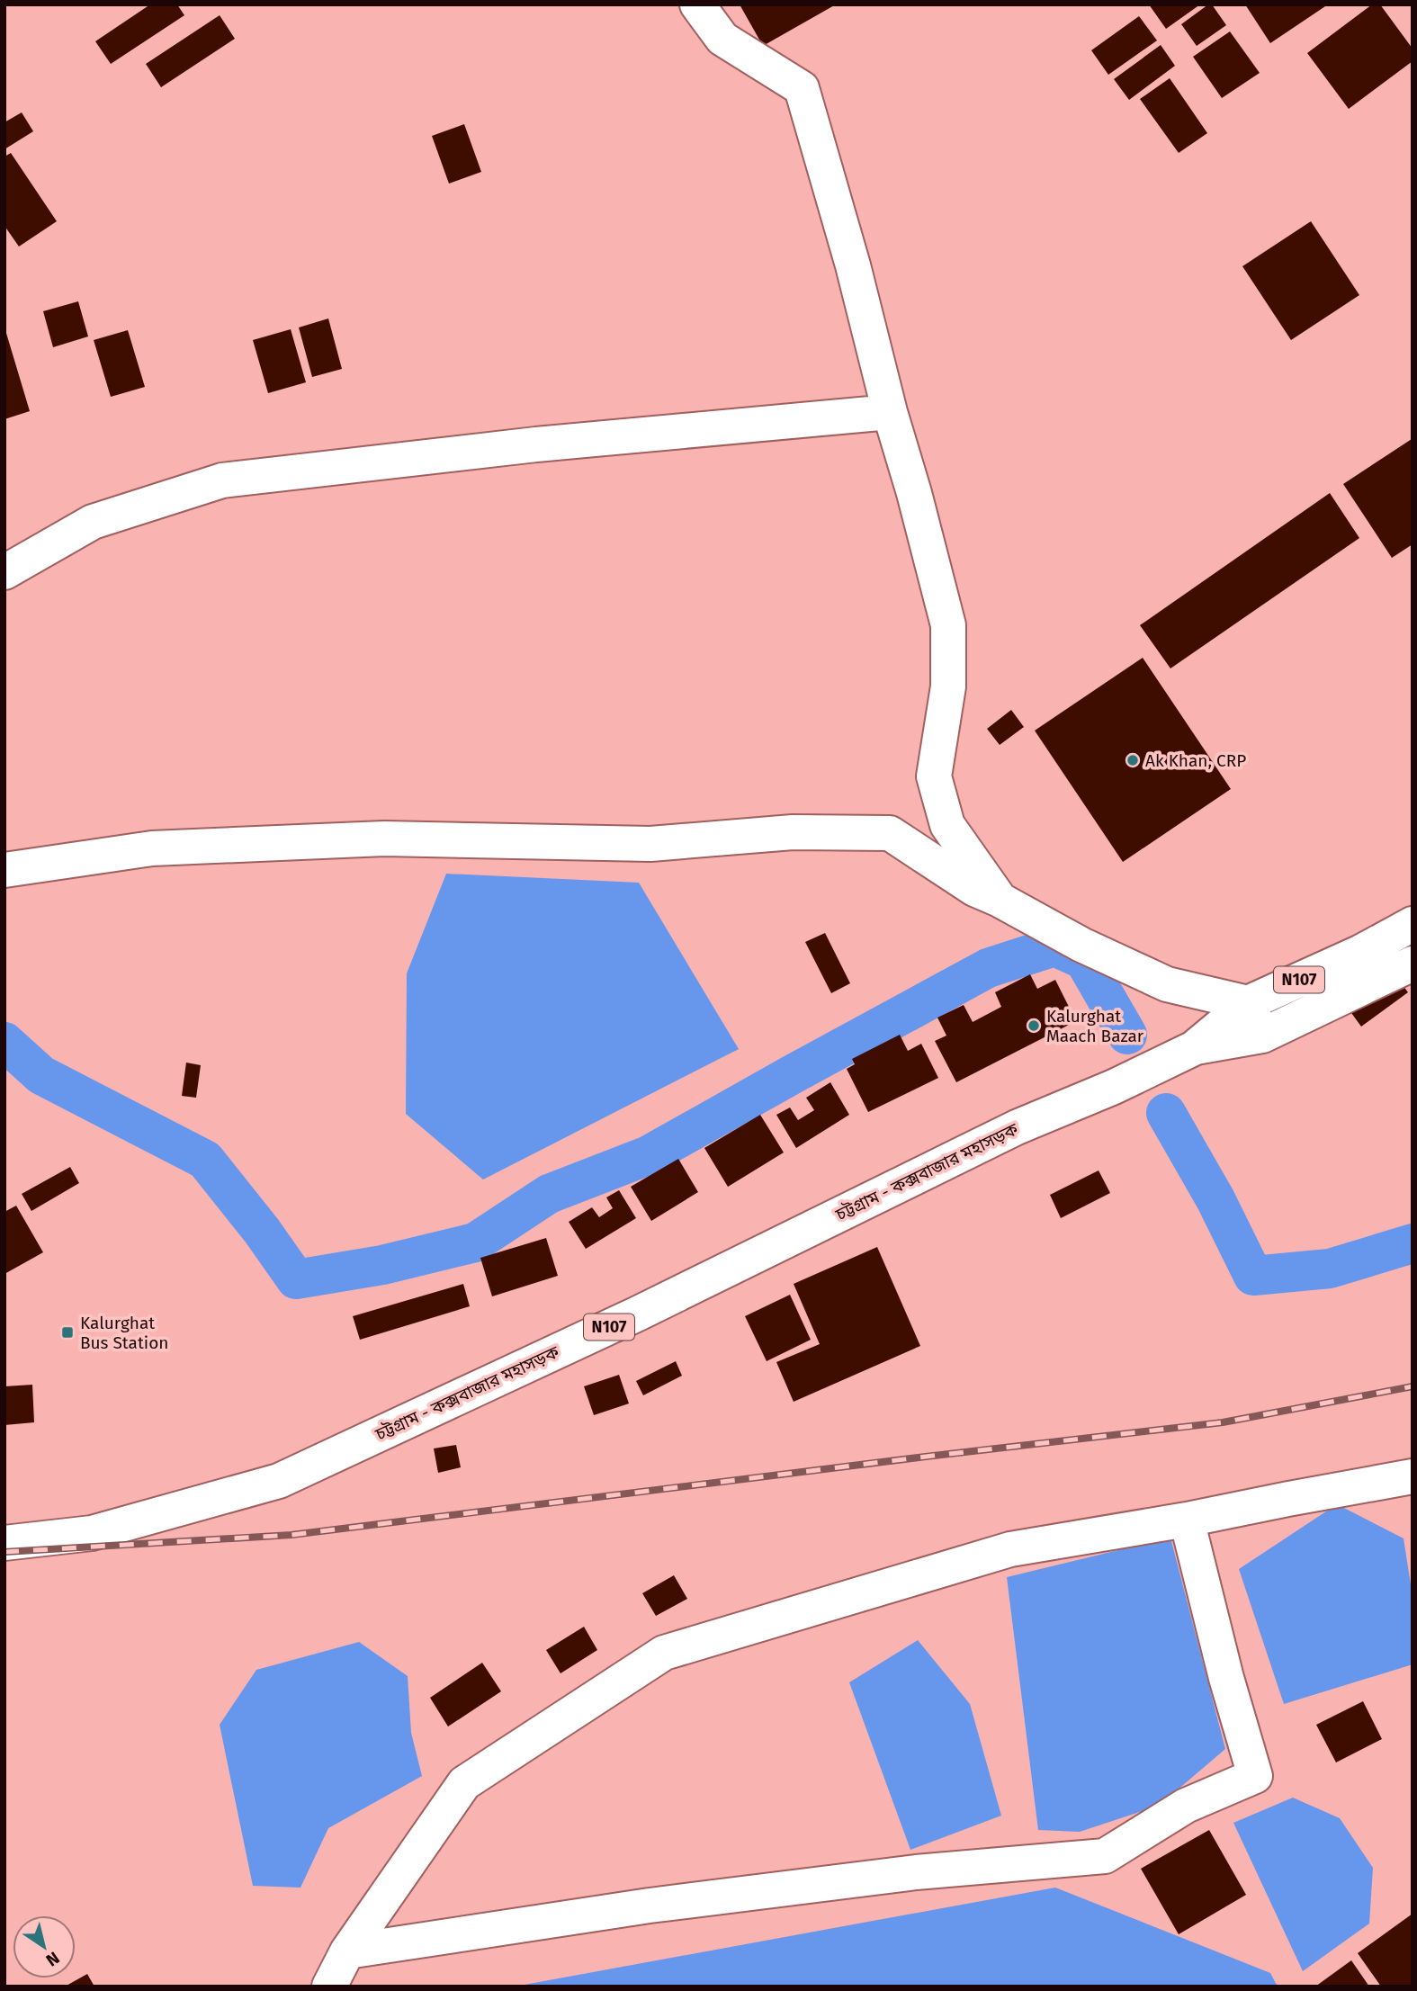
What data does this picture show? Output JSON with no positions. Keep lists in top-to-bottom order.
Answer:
{
  "streets": {
    "main road": ["N107", "চট্টগ্রাম - কক্সবাজার মহাসড়ক"]
  },
  "crossings": [
    ["N107", "চট্টগ্রাম - কক্সবাজার মহাসড়ক"]
  ],
  "places": {
    "other": ["Ak Khan, CRP", "Kalurghat Maach Bazar"],
    "transit": ["Kalurghat Bus Station"]
  },
  "north": "bottom right"
}
